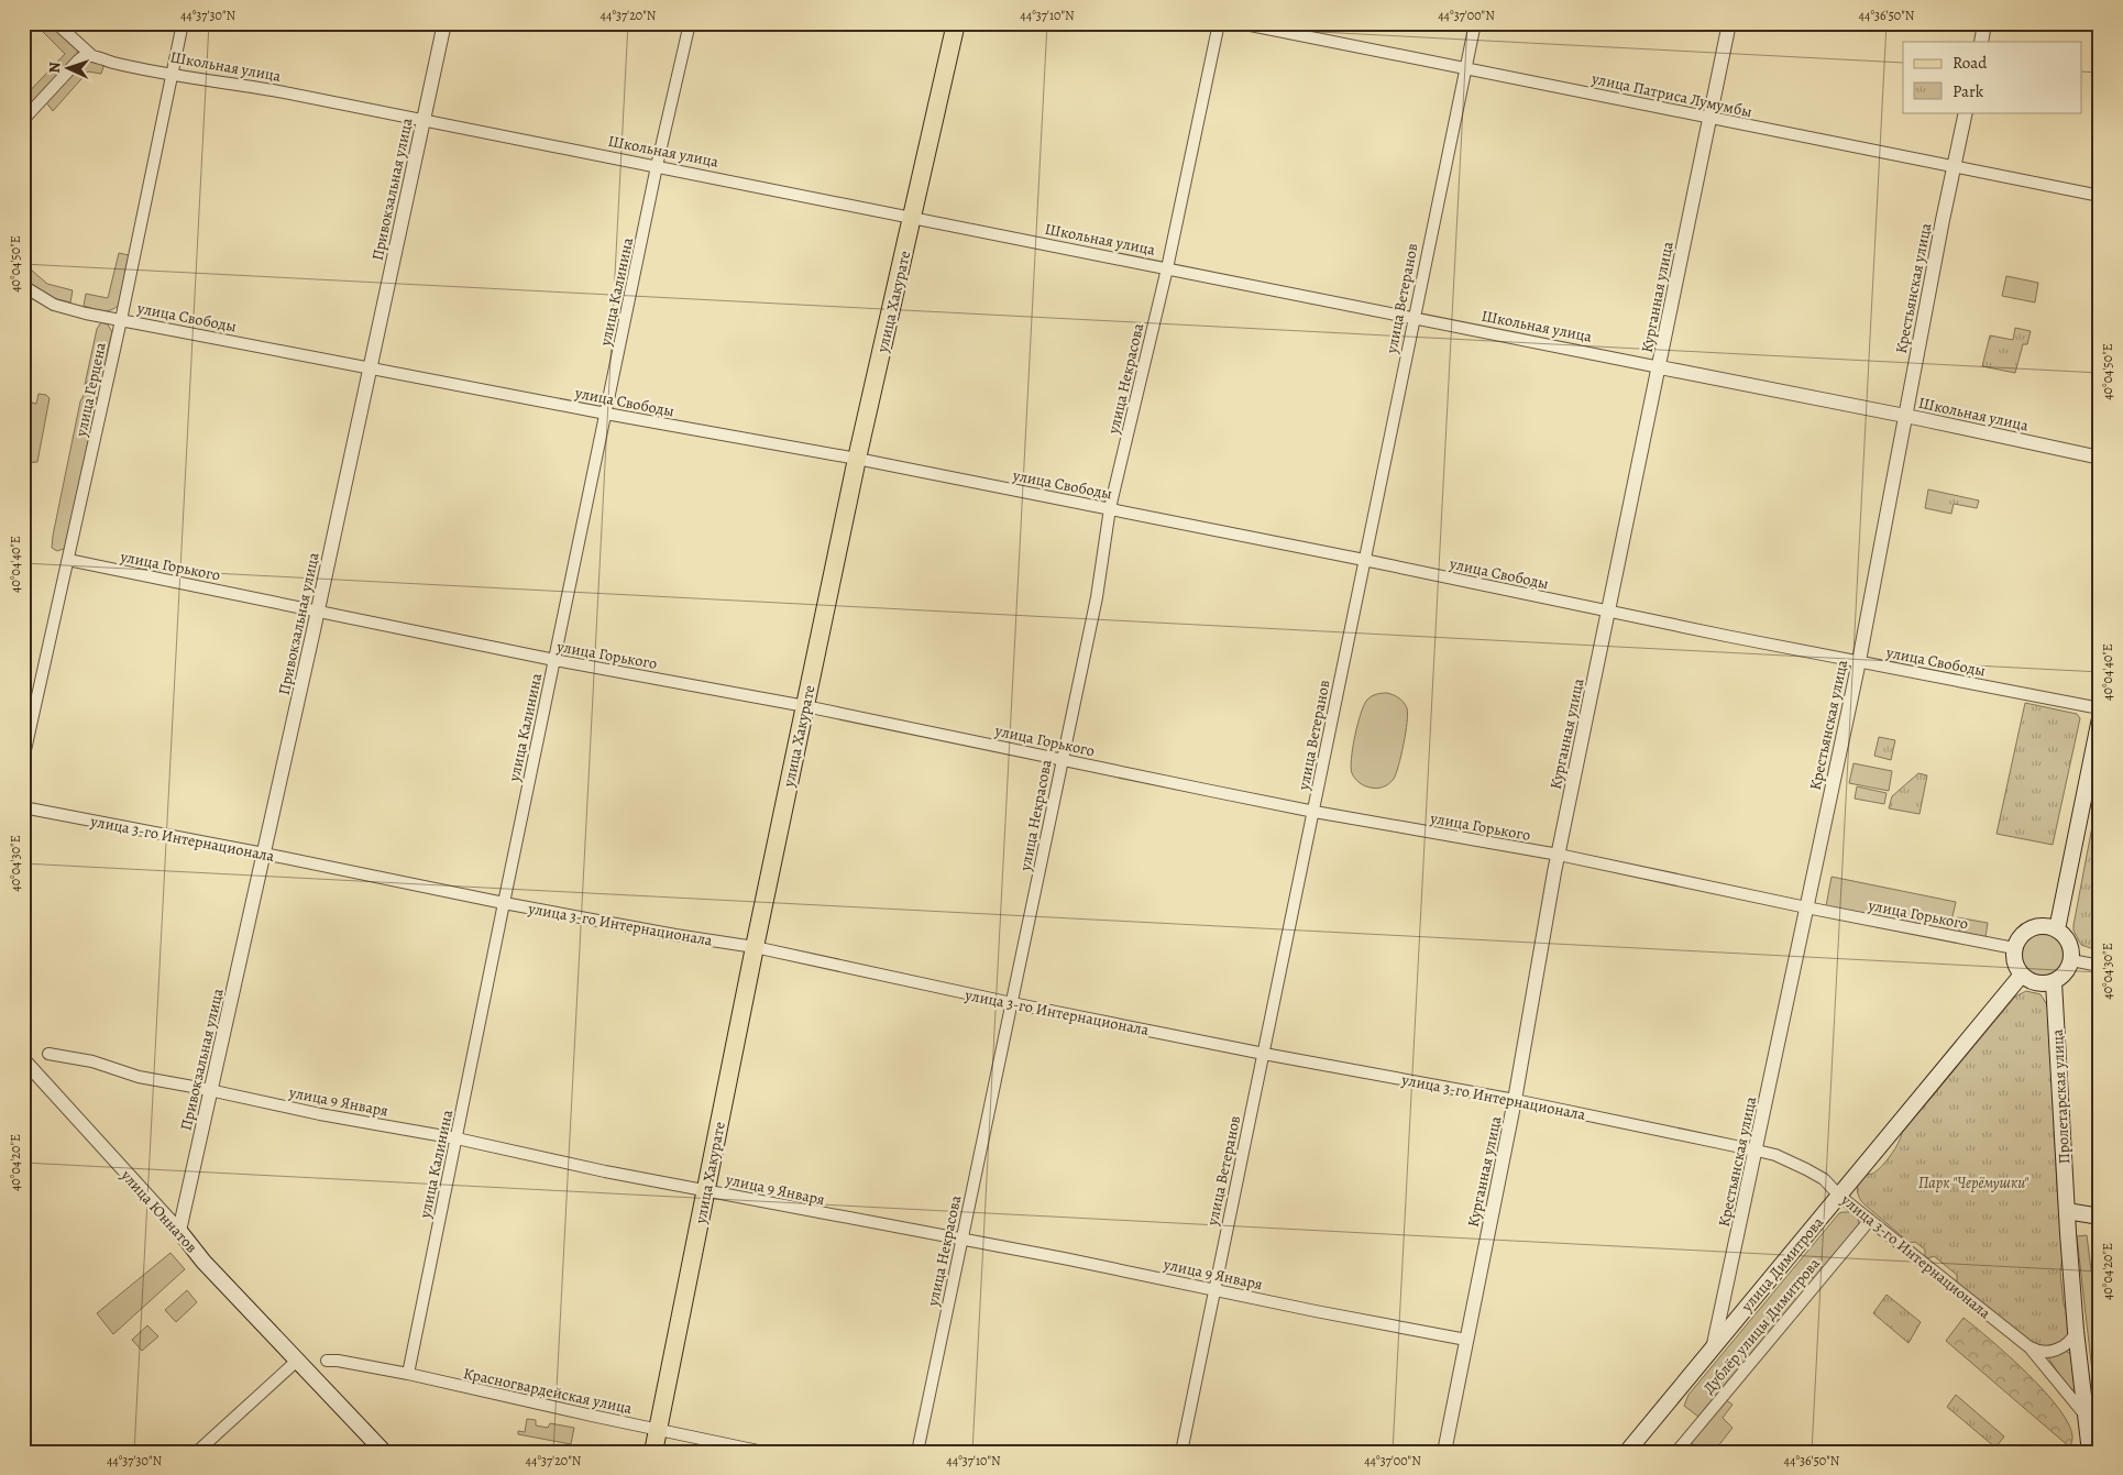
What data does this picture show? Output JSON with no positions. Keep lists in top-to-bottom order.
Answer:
{
  "streets": {
    "main road": [
      "улица Хакурате",
      "Пролетарская улица",
      "улица Юннатов",
      "улица Димитрова"
    ],
    "street": [
      "Школьная улица",
      "улица Патриса Лумумбы",
      "Привокзальная улица",
      "Крестьянская улица",
      "улица Калинина",
      "Курганная улица",
      "улица Ветеранов",
      "улица Свободы",
      "улица Некрасова",
      "улица Герцена",
      "улица Горького",
      "улица 3-го Интернационала",
      "улица 9 Января",
      "Дублёр улицы Димитрова",
      "Красногвардейская улица"
    ]
  },
  "crossings": [
    ["Школьная улица", "Привокзальная улица"],
    ["Школьная улица", "Крестьянская улица"],
    ["Школьная улица", "улица Калинина"],
    ["Школьная улица", "Курганная улица"],
    ["Школьная улица", "улица Ветеранов"],
    ["Школьная улица", "улица Хакурате"],
    ["Школьная улица", "улица Некрасова"],
    ["Школьная улица", "улица Герцена"],
    ["улица Патриса Лумумбы", "Крестьянская улица"],
    ["улица Патриса Лумумбы", "Курганная улица"],
    ["улица Патриса Лумумбы", "улица Ветеранов"],
    ["Привокзальная улица", "улица Свободы"],
    ["Привокзальная улица", "улица Горького"],
    ["Привокзальная улица", "улица 3-го Интернационала"],
    ["Привокзальная улица", "улица 9 Января"],
    ["Привокзальная улица", "улица Юннатов"],
    ["Крестьянская улица", "улица Свободы"],
    ["Крестьянская улица", "улица Горького"],
    ["Крестьянская улица", "улица 3-го Интернационала"],
    ["Крестьянская улица", "улица Димитрова"],
    ["улица Калинина", "улица Свободы"],
    ["улица Калинина", "улица Горького"],
    ["улица Калинина", "улица 3-го Интернационала"],
    ["улица Калинина", "улица 9 Января"],
    ["улица Калинина", "Красногвардейская улица"],
    ["Курганная улица", "улица Свободы"],
    ["Курганная улица", "улица Горького"],
    ["Курганная улица", "улица 3-го Интернационала"],
    ["Курганная улица", "улица 9 Января"],
    ["улица Ветеранов", "улица Свободы"],
    ["улица Ветеранов", "улица Горького"],
    ["улица Ветеранов", "улица 3-го Интернационала"],
    ["улица Ветеранов", "улица 9 Января"],
    ["улица Хакурате", "улица Свободы"],
    ["улица Хакурате", "улица Горького"],
    ["улица Хакурате", "улица 3-го Интернационала"],
    ["улица Хакурате", "улица 9 Января"],
    ["улица Хакурате", "Красногвардейская улица"],
    ["улица Свободы", "улица Некрасова"],
    ["улица Свободы", "улица Герцена"],
    ["улица Некрасова", "улица Горького"],
    ["улица Некрасова", "улица 3-го Интернационала"],
    ["улица Некрасова", "улица 9 Января"],
    ["улица Герцена", "улица Горького"],
    ["улица Горького", "Пролетарская улица"],
    ["улица Горького", "улица Димитрова"],
    ["улица 3-го Интернационала", "Пролетарская улица"],
    ["улица 3-го Интернационала", "улица Димитрова"],
    ["улица 3-го Интернационала", "Дублёр улицы Димитрова"],
    ["Пролетарская улица", "улица Димитрова"]
  ],
  "parks": ["Парк \"Черёмушки\""],
  "legend": ["Road", "Park"],
  "north": "left",
  "coordinates": [
    "44°37'30\"N",
    "44°37'20\"N",
    "44°37'10\"N",
    "44°37'00\"N",
    "44°36'50\"N",
    "40°04'50\"E",
    "40°04'40\"E",
    "40°04'30\"E",
    "40°04'20\"E"
  ]
}
